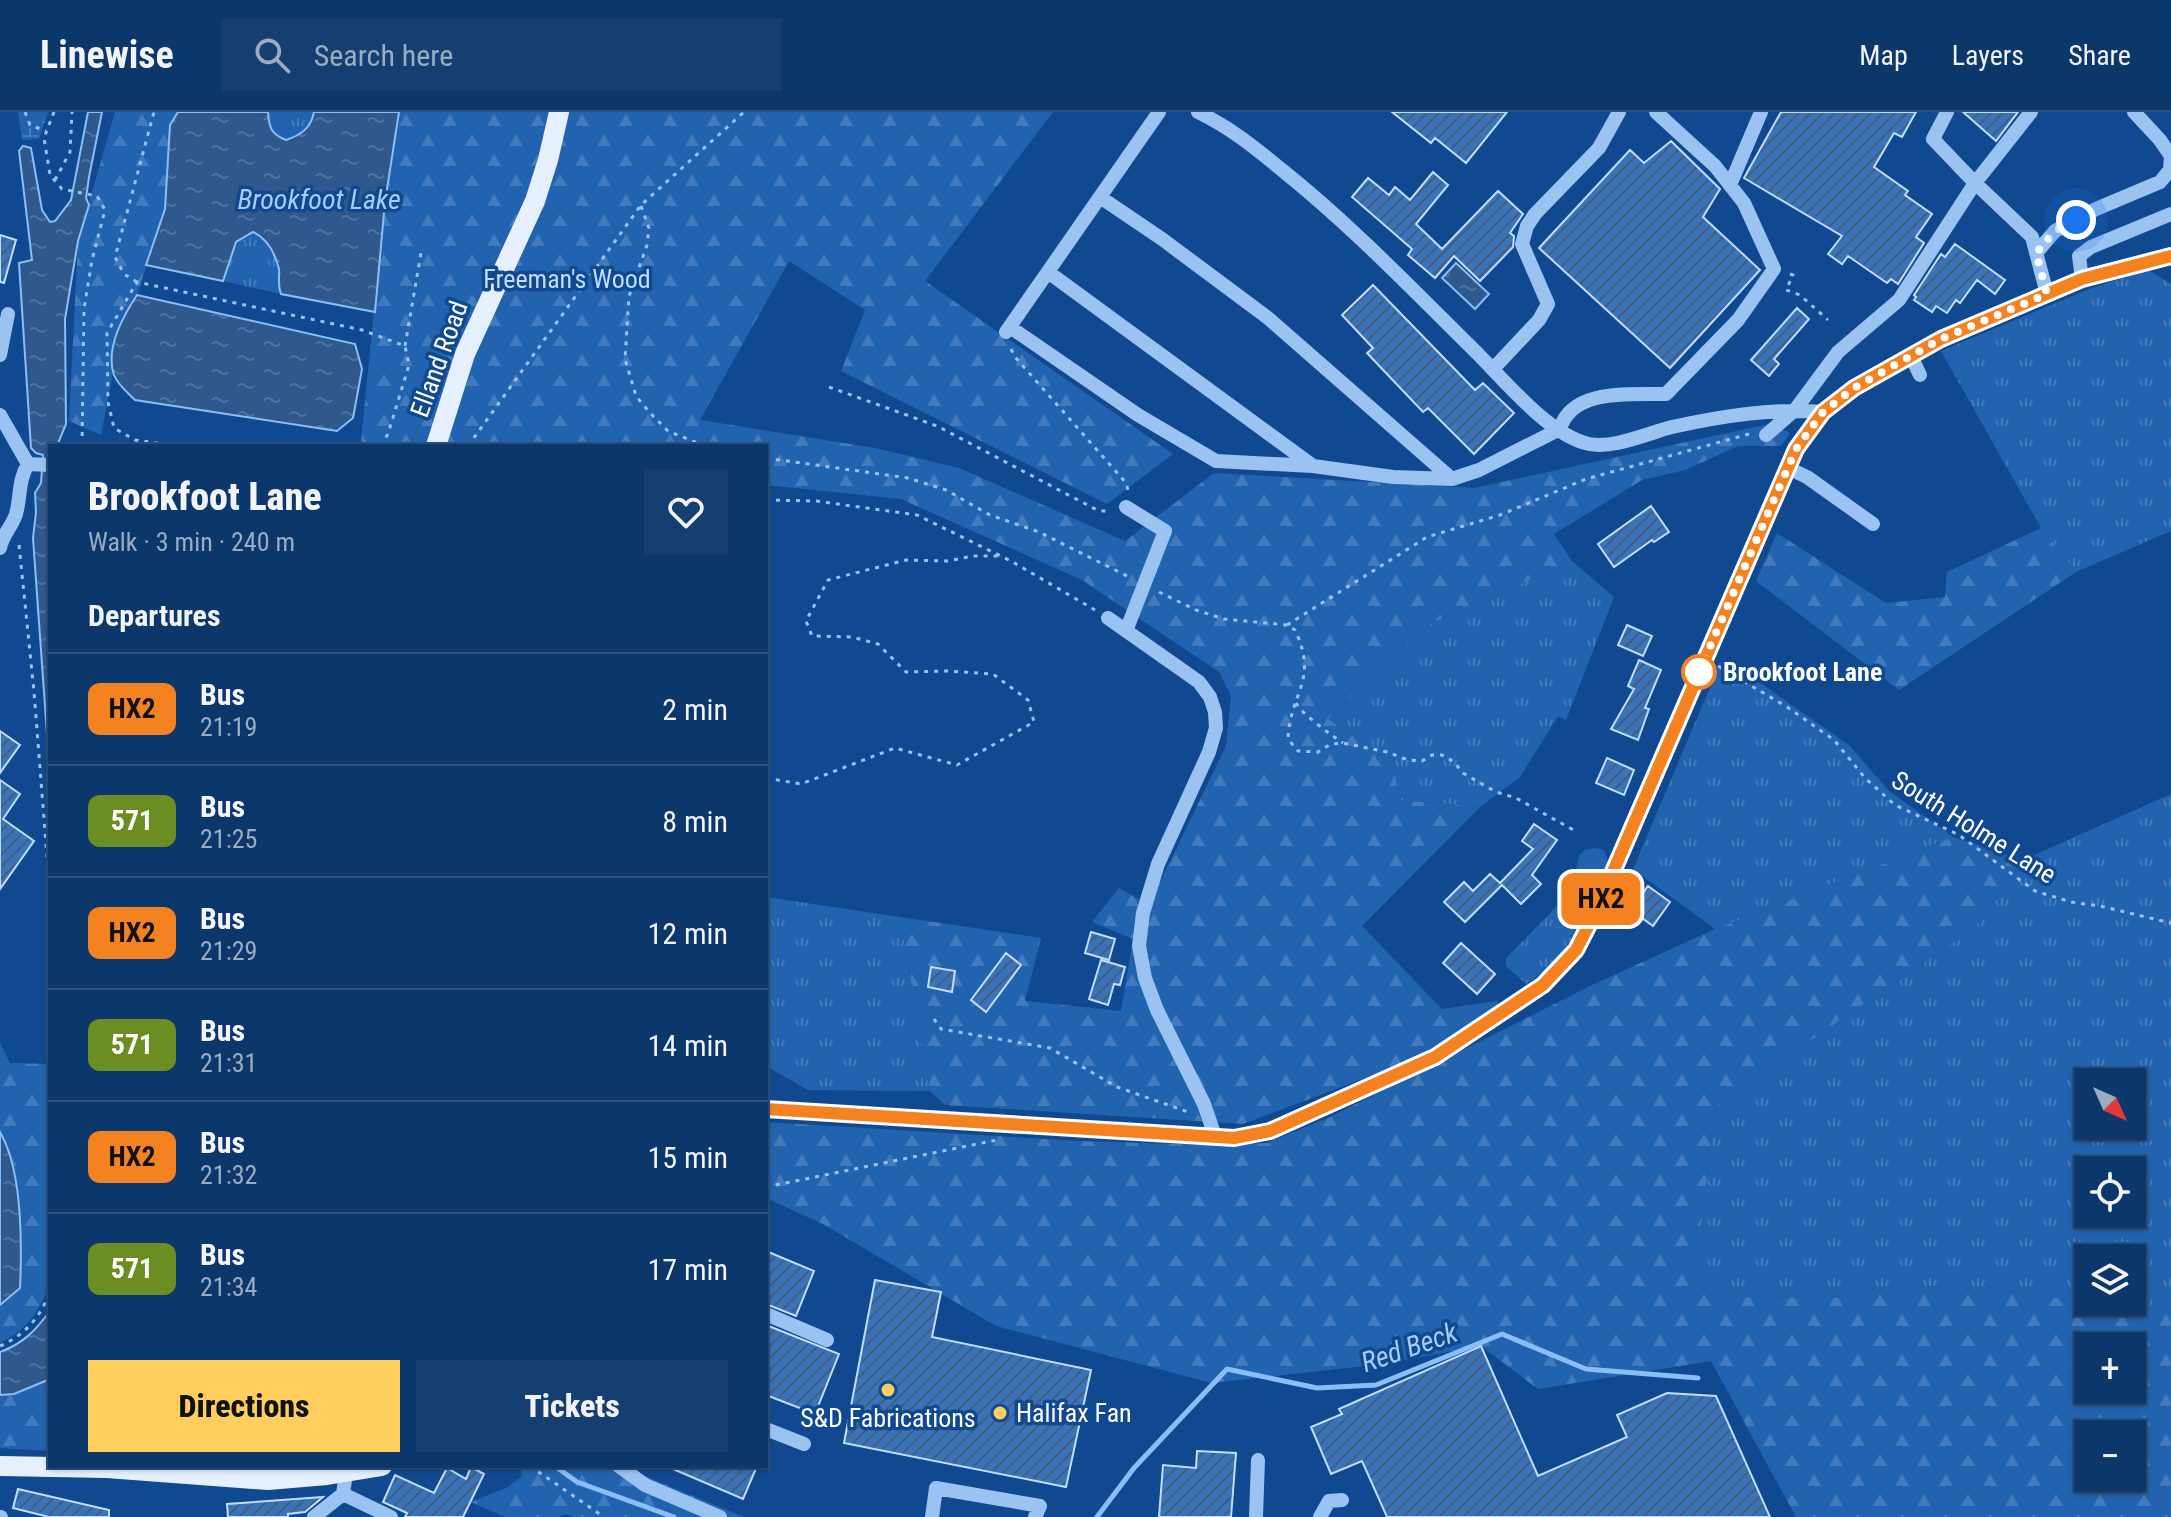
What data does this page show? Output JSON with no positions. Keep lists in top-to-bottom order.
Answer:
{
  "streets": {
    "main road": ["Elland Road"],
    "path": ["South Holme Lane"]
  },
  "water": ["Brookfoot Lake", "Red Beck"],
  "parks": ["Freeman's Wood"],
  "places": ["Brookfoot Lane", "S&D Fabrications", "Halifax Fan"],
  "lines": ["bus line HX2"],
  "north": "bottom right",
  "page": {
    "header": "Linewise",
    "search": "Search here",
    "nav": ["Map", "Layers", "Share"],
    "on_map": "HX2",
    "heading": [
      ["Brookfoot Lane", "Walk · 3 min · 240 m"],
      "Departures"
    ],
    "list": [
      {
        "mark": "HX2",
        "name": "Bus",
        "note": "21:19",
        "value": "2 min"
      },
      {
        "mark": "571",
        "name": "Bus",
        "note": "21:25",
        "value": "8 min"
      },
      {
        "mark": "HX2",
        "name": "Bus",
        "note": "21:29",
        "value": "12 min"
      },
      {
        "mark": "571",
        "name": "Bus",
        "note": "21:31",
        "value": "14 min"
      },
      {
        "mark": "HX2",
        "name": "Bus",
        "note": "21:32",
        "value": "15 min"
      },
      {
        "mark": "571",
        "name": "Bus",
        "note": "21:34",
        "value": "17 min"
      }
    ],
    "map_buttons": ["+", "−"],
    "buttons": ["Directions", "Tickets"]
  }
}
